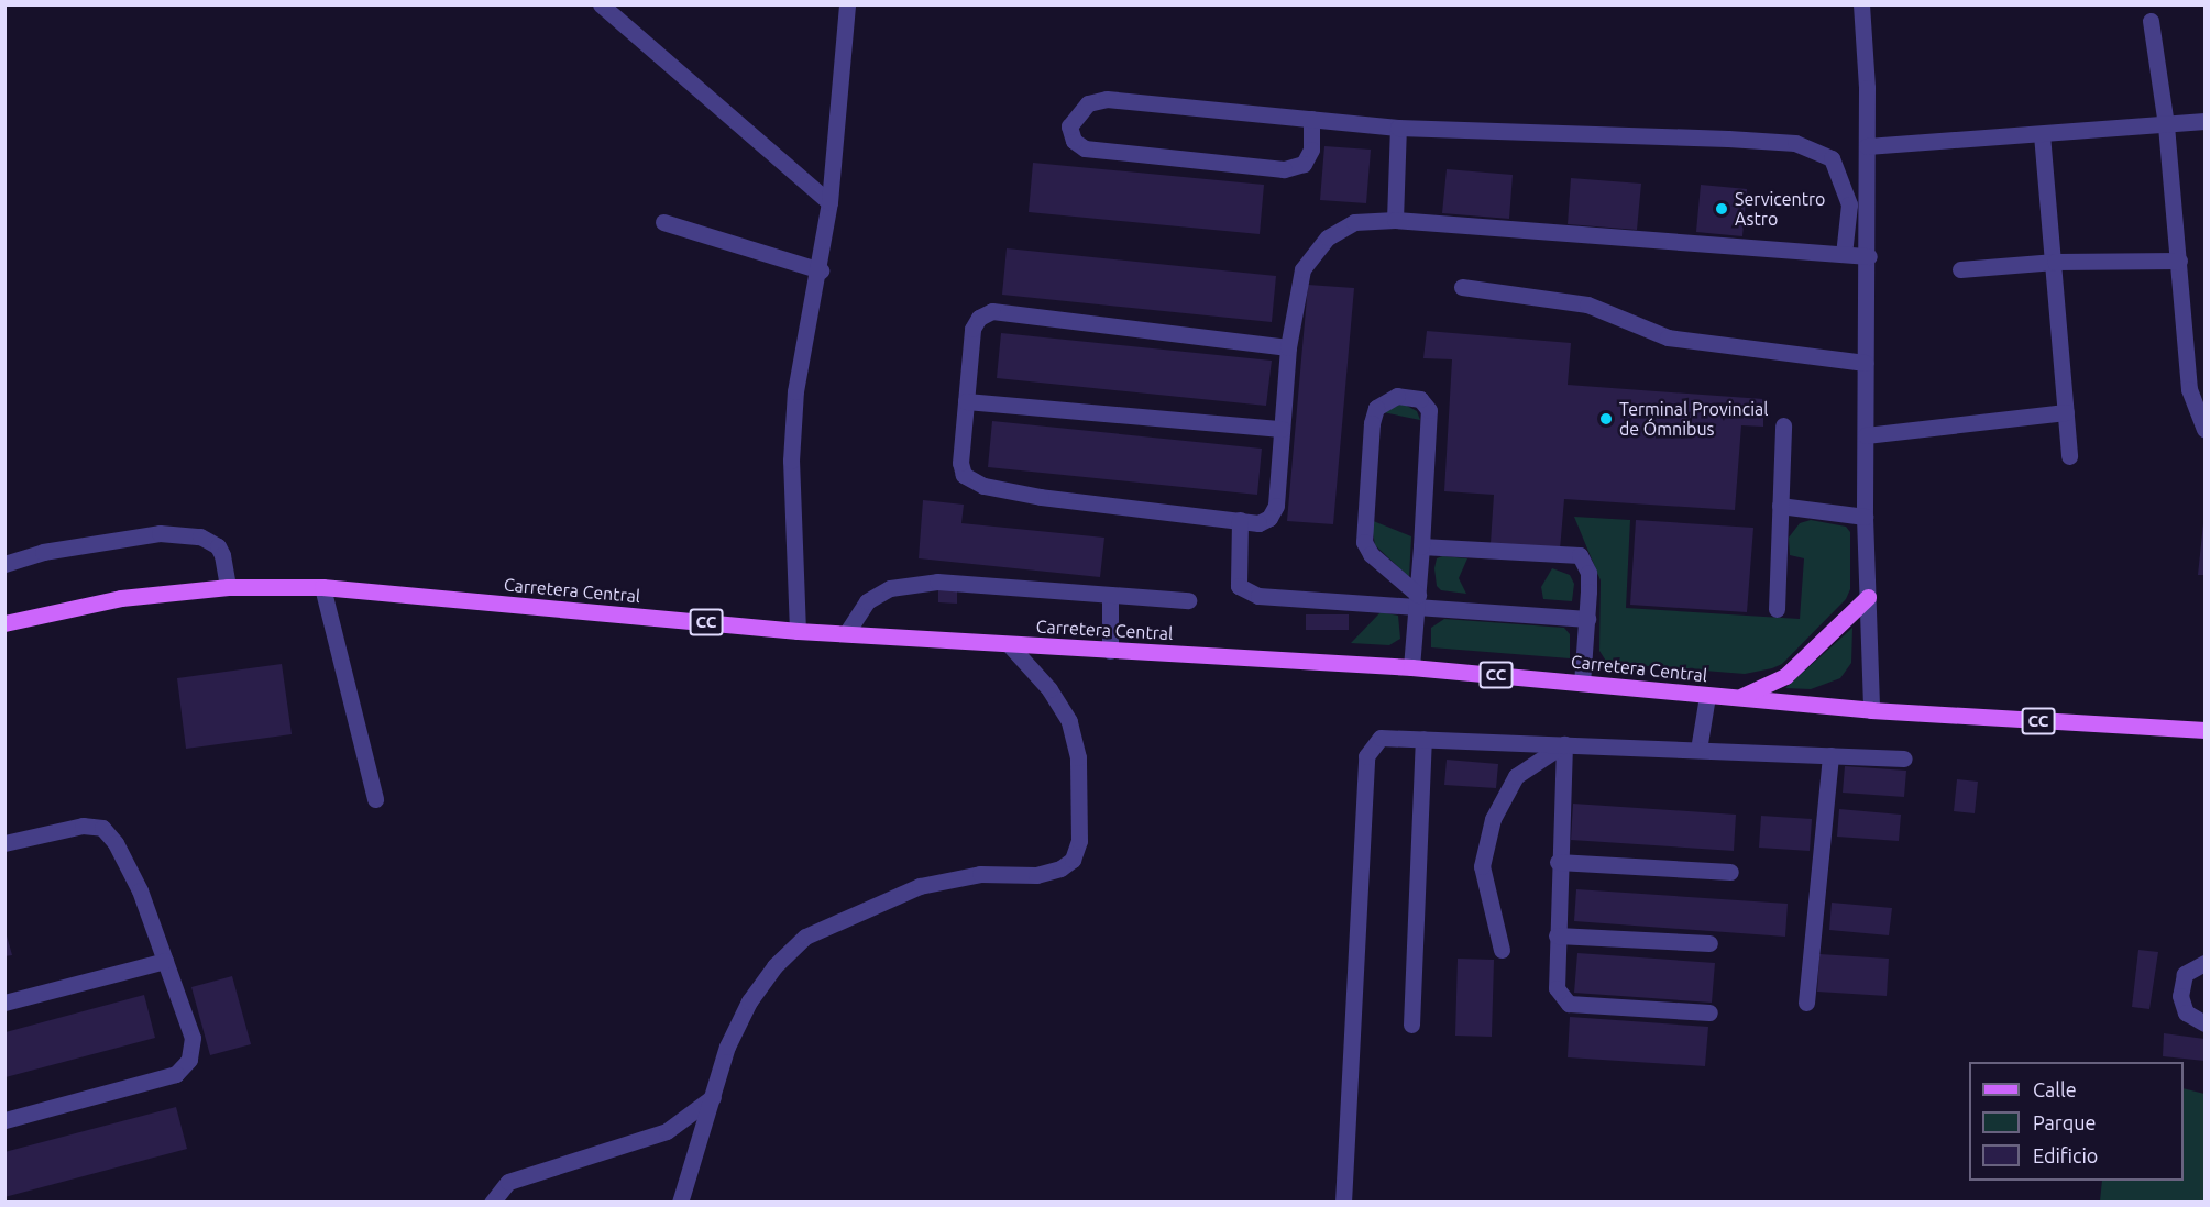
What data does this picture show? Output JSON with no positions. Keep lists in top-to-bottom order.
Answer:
{
  "streets": {
    "main road": ["Carretera Central", "CC"]
  },
  "places": ["Servicentro Astro", "Terminal Provincial de Ómnibus"],
  "legend": ["Calle", "Parque", "Edificio"]
}
